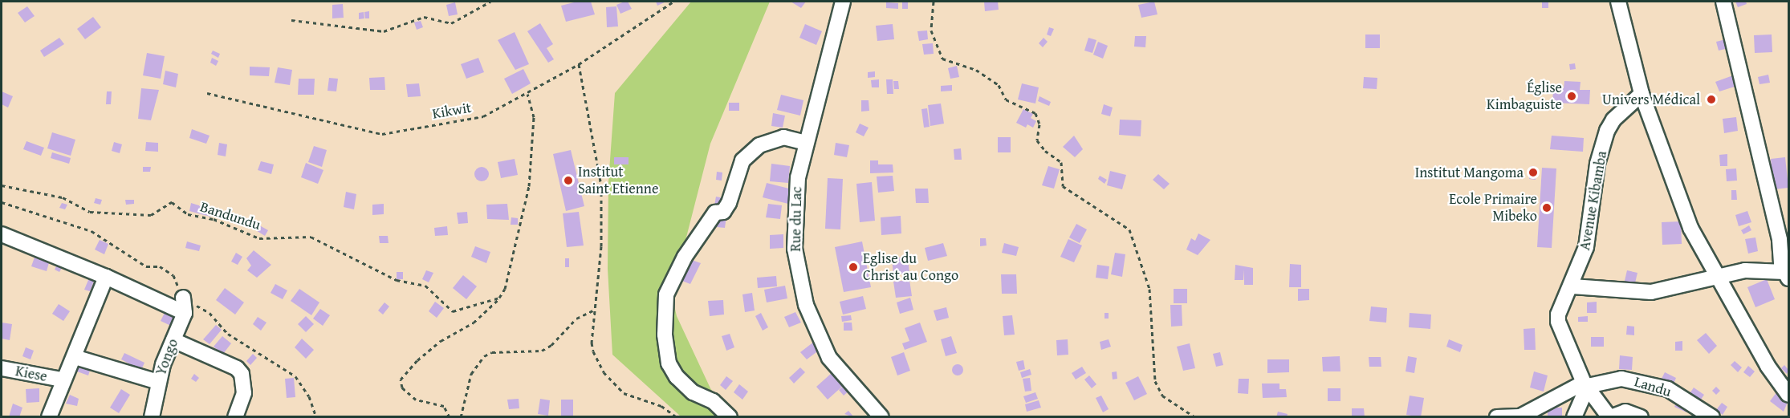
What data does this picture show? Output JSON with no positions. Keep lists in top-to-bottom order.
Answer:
{
  "streets": {
    "street": [
      "Avenue Kibamba",
      "Rue du Lac",
      "Yongo",
      "Kiese",
      "Landu"
    ],
    "path": ["Kikwit", "Bandundu"]
  },
  "crossings": [
    ["Avenue Kibamba", "Landu"]
  ],
  "places": [
    "Église Kimbaguiste",
    "Univers Médical",
    "Institut Mangoma",
    "Institut Saint Etienne",
    "Ecole Primaire Mibeko",
    "Eglise du Christ au Congo"
  ]
}
